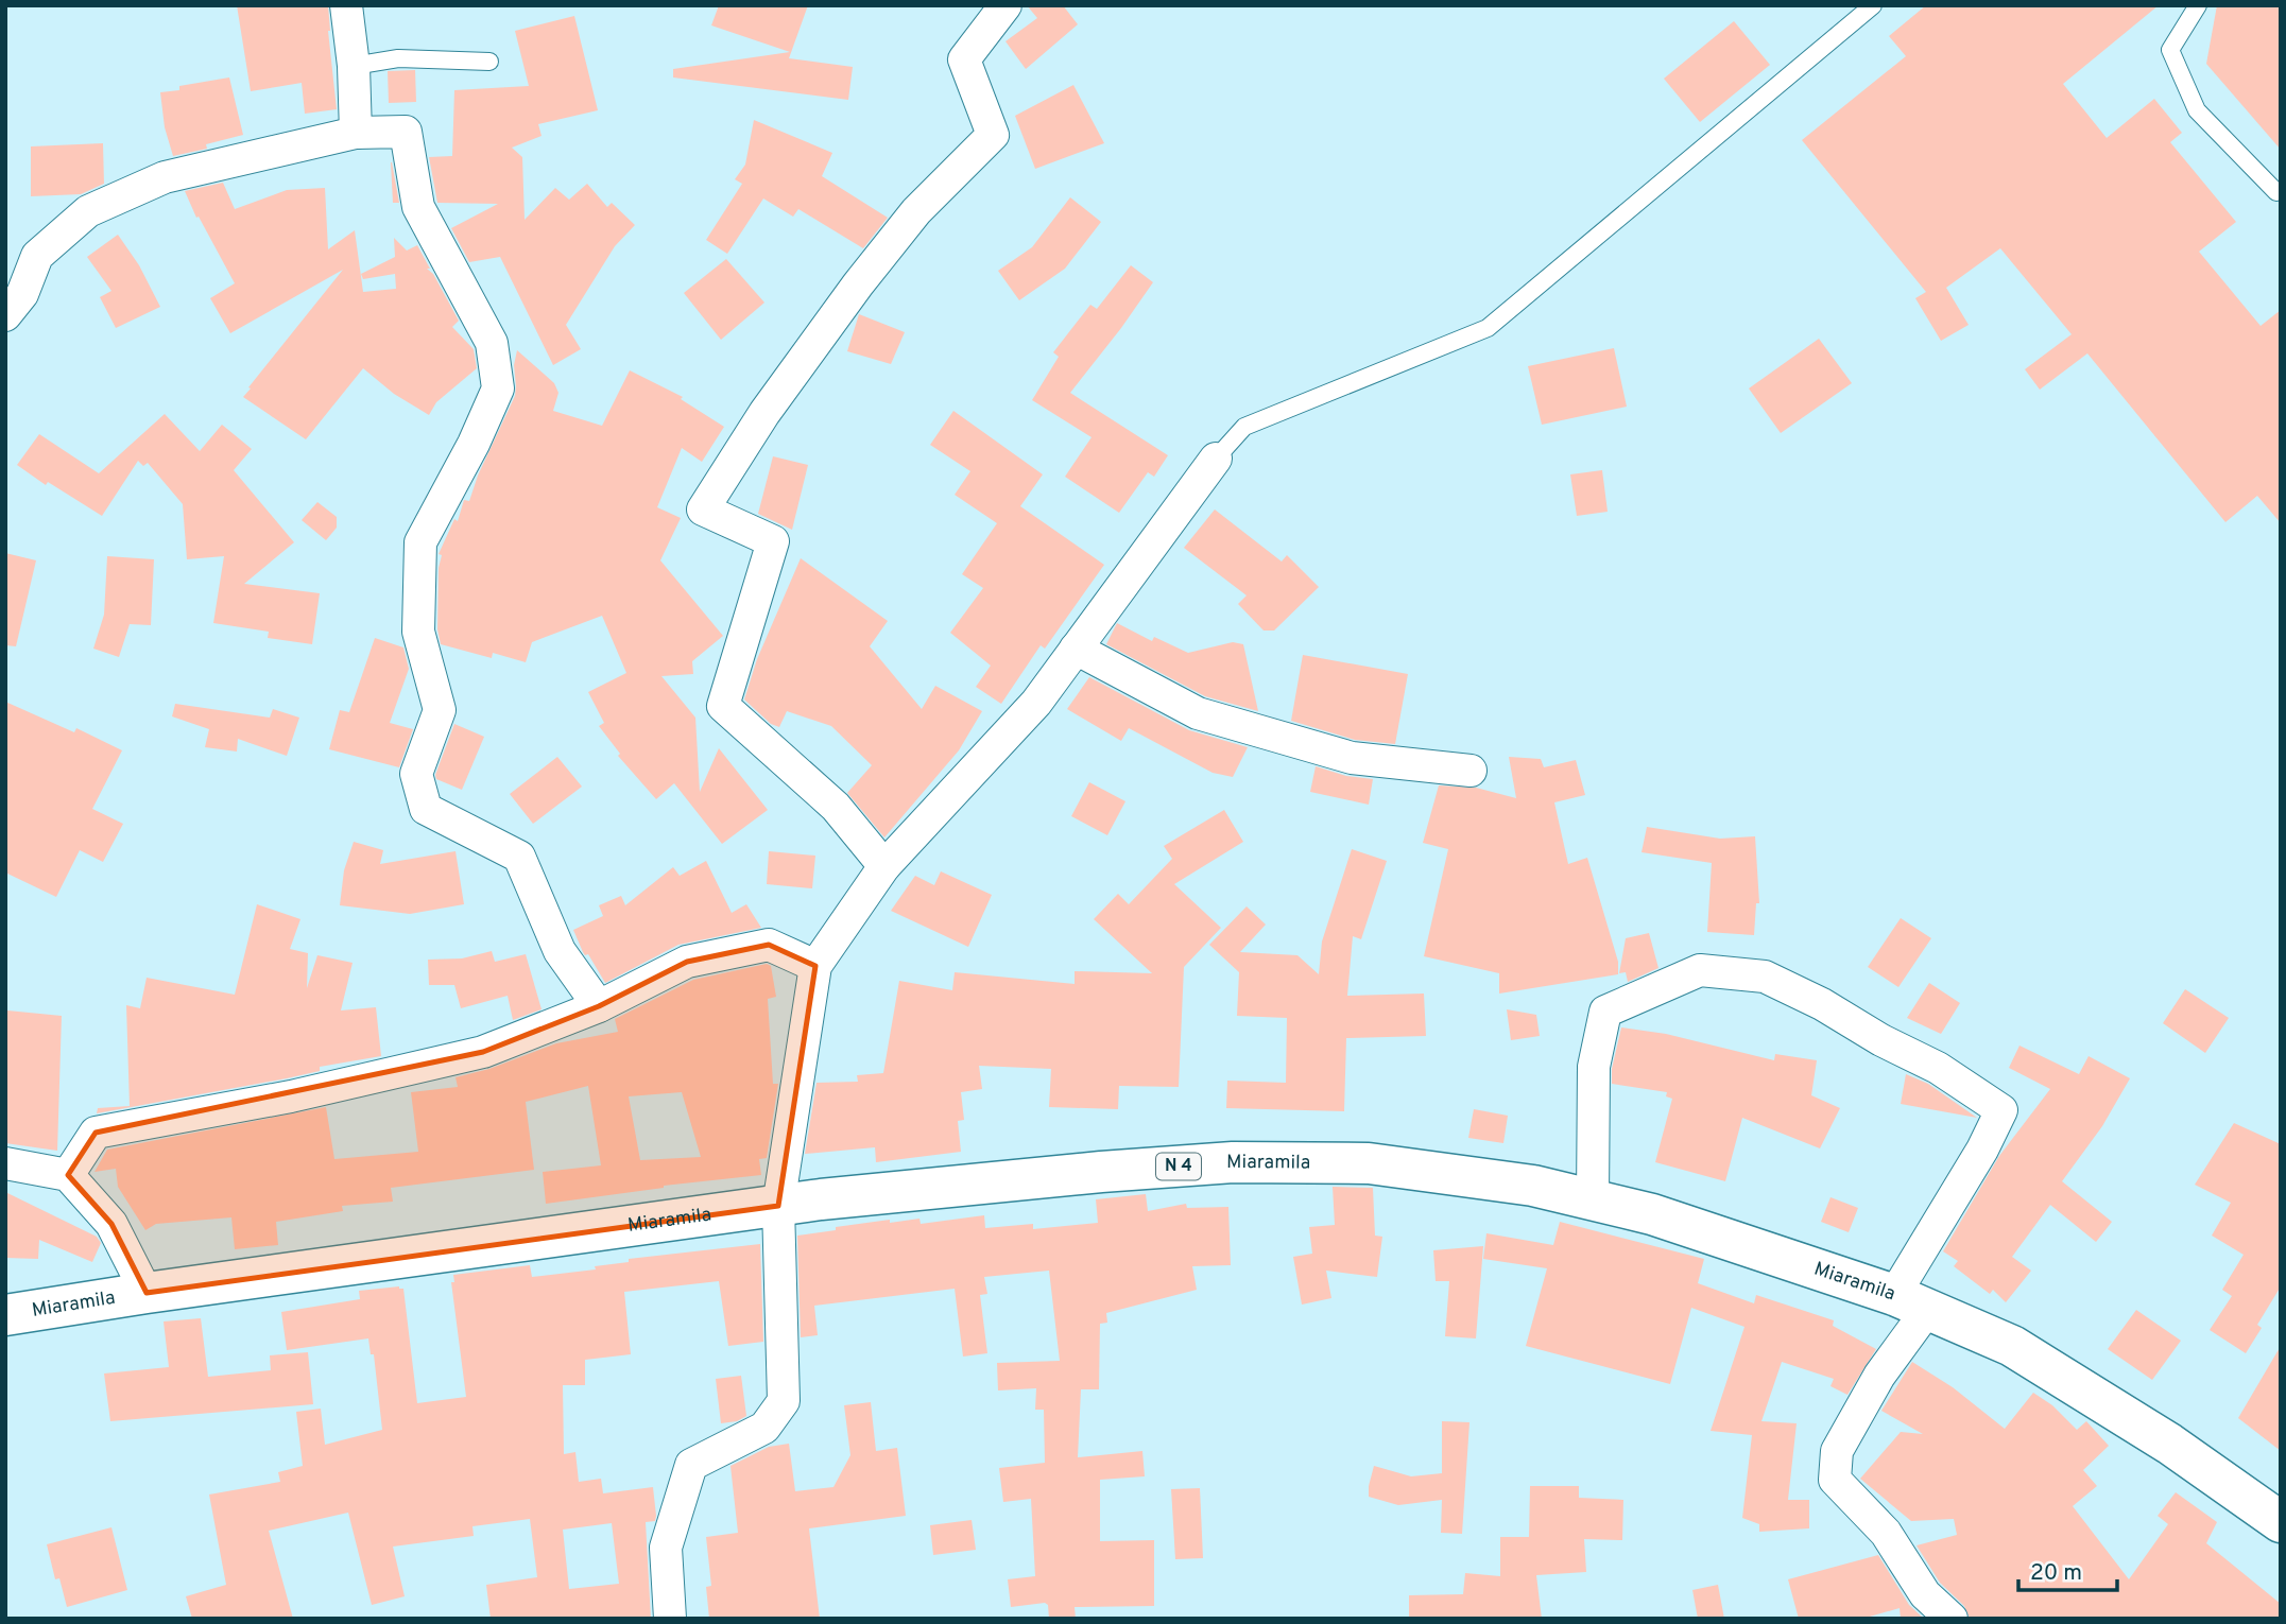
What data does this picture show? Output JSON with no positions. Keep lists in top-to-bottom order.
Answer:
{
  "streets": {
    "main road": ["Miaramila", "N 4"]
  },
  "scale_bar": "20 m"
}
